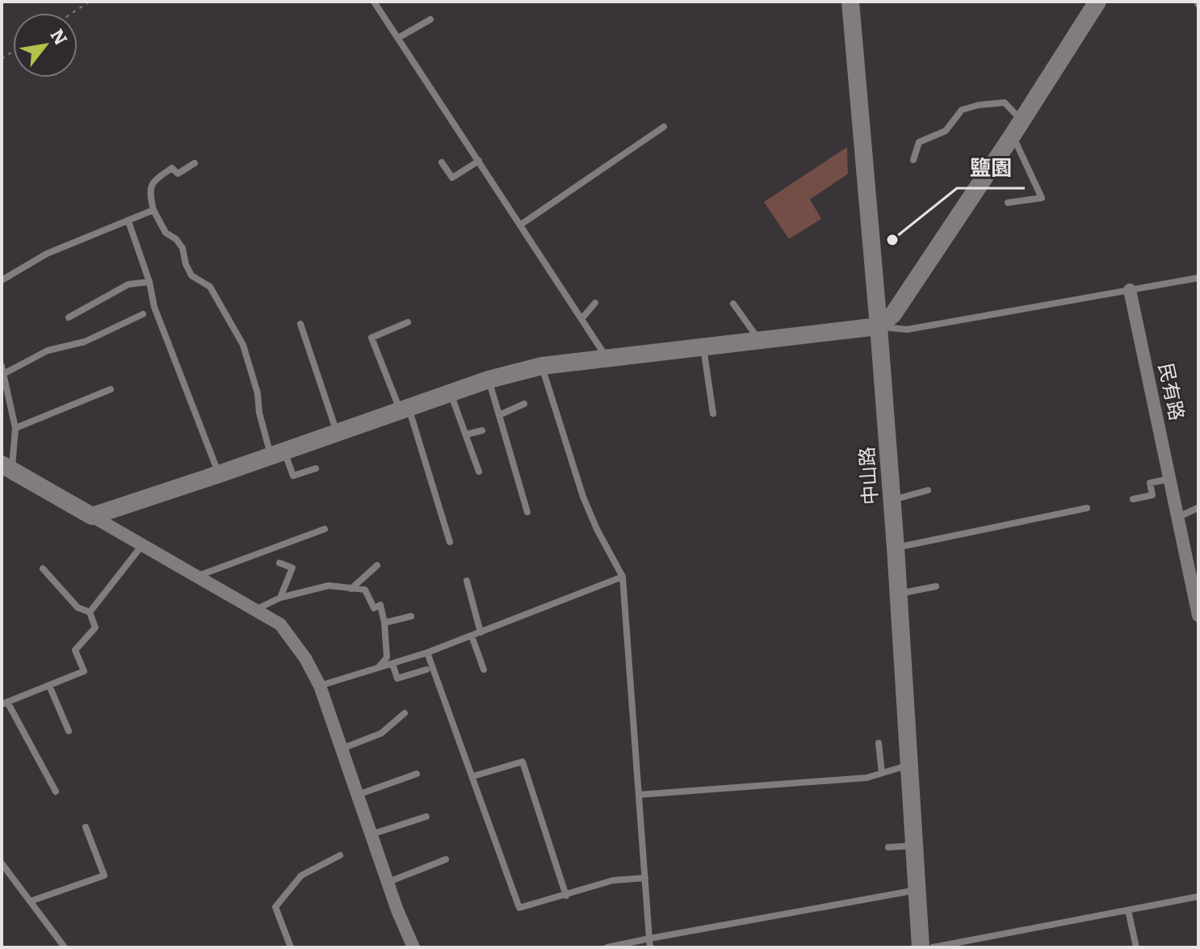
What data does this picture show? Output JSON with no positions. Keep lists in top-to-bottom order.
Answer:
{
  "streets": {
    "street": ["民有路", "中山路"]
  },
  "places": ["鹽園"],
  "north": "top right"
}
